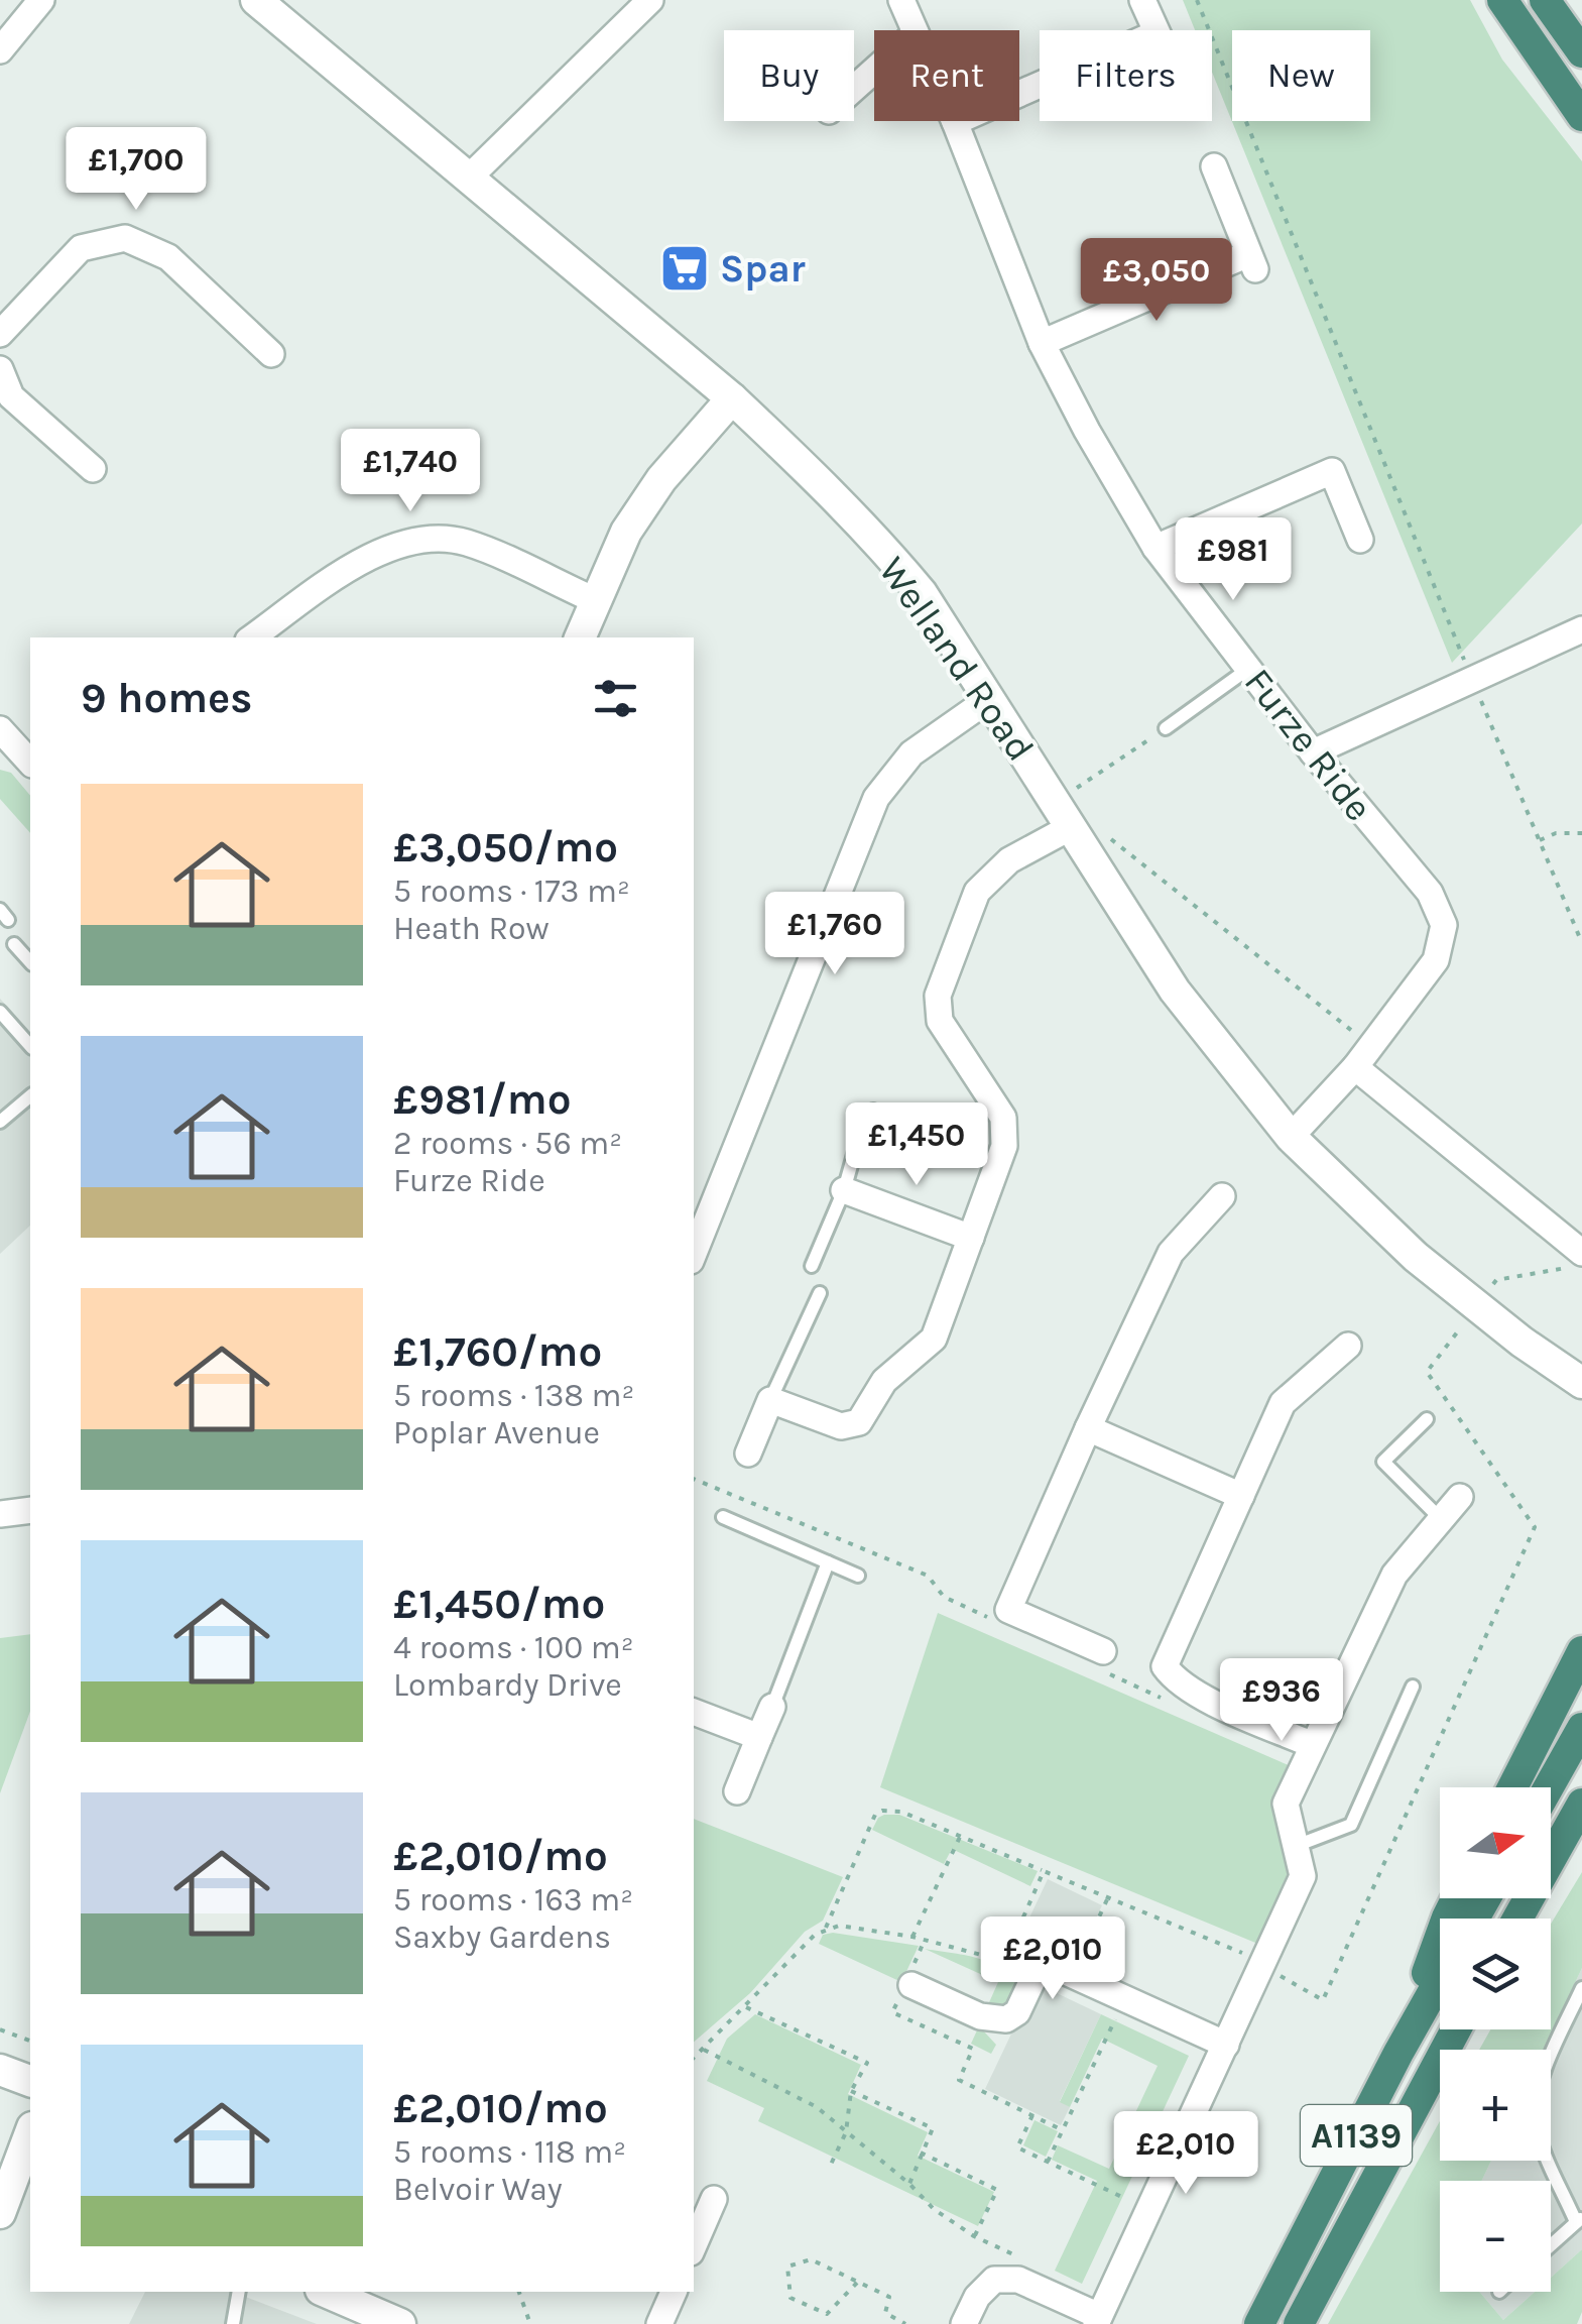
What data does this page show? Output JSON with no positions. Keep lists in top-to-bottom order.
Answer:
{
  "streets": {
    "highway": ["A1139"],
    "street": ["Welland Road", "Furze Ride"]
  },
  "crossings": [
    ["Welland Road", "Furze Ride"]
  ],
  "places": {
    "supermarket": ["Spar"]
  },
  "north": "right",
  "page": {
    "chip": [
      "Buy",
      "Rent",
      "Filters",
      "New"
    ],
    "price": [
      "£1,700",
      "£3,050",
      "£1,740",
      "£981",
      "£1,760",
      "£1,450",
      "£936",
      "£2,010",
      "£2,010"
    ],
    "heading": "9 homes",
    "list": [
      {
        "name": "£3,050/mo",
        "note": "5 rooms · 173 m² · Heath Row"
      },
      {
        "name": "£981/mo",
        "note": "2 rooms · 56 m² · Furze Ride"
      },
      {
        "name": "£1,760/mo",
        "note": "5 rooms · 138 m² · Poplar Avenue"
      },
      {
        "name": "£1,450/mo",
        "note": "4 rooms · 100 m² · Lombardy Drive"
      },
      {
        "name": "£2,010/mo",
        "note": "5 rooms · 163 m² · Saxby Gardens"
      },
      {
        "name": "£2,010/mo",
        "note": "5 rooms · 118 m² · Belvoir Way"
      }
    ],
    "map_buttons": ["+", "−"]
  }
}
